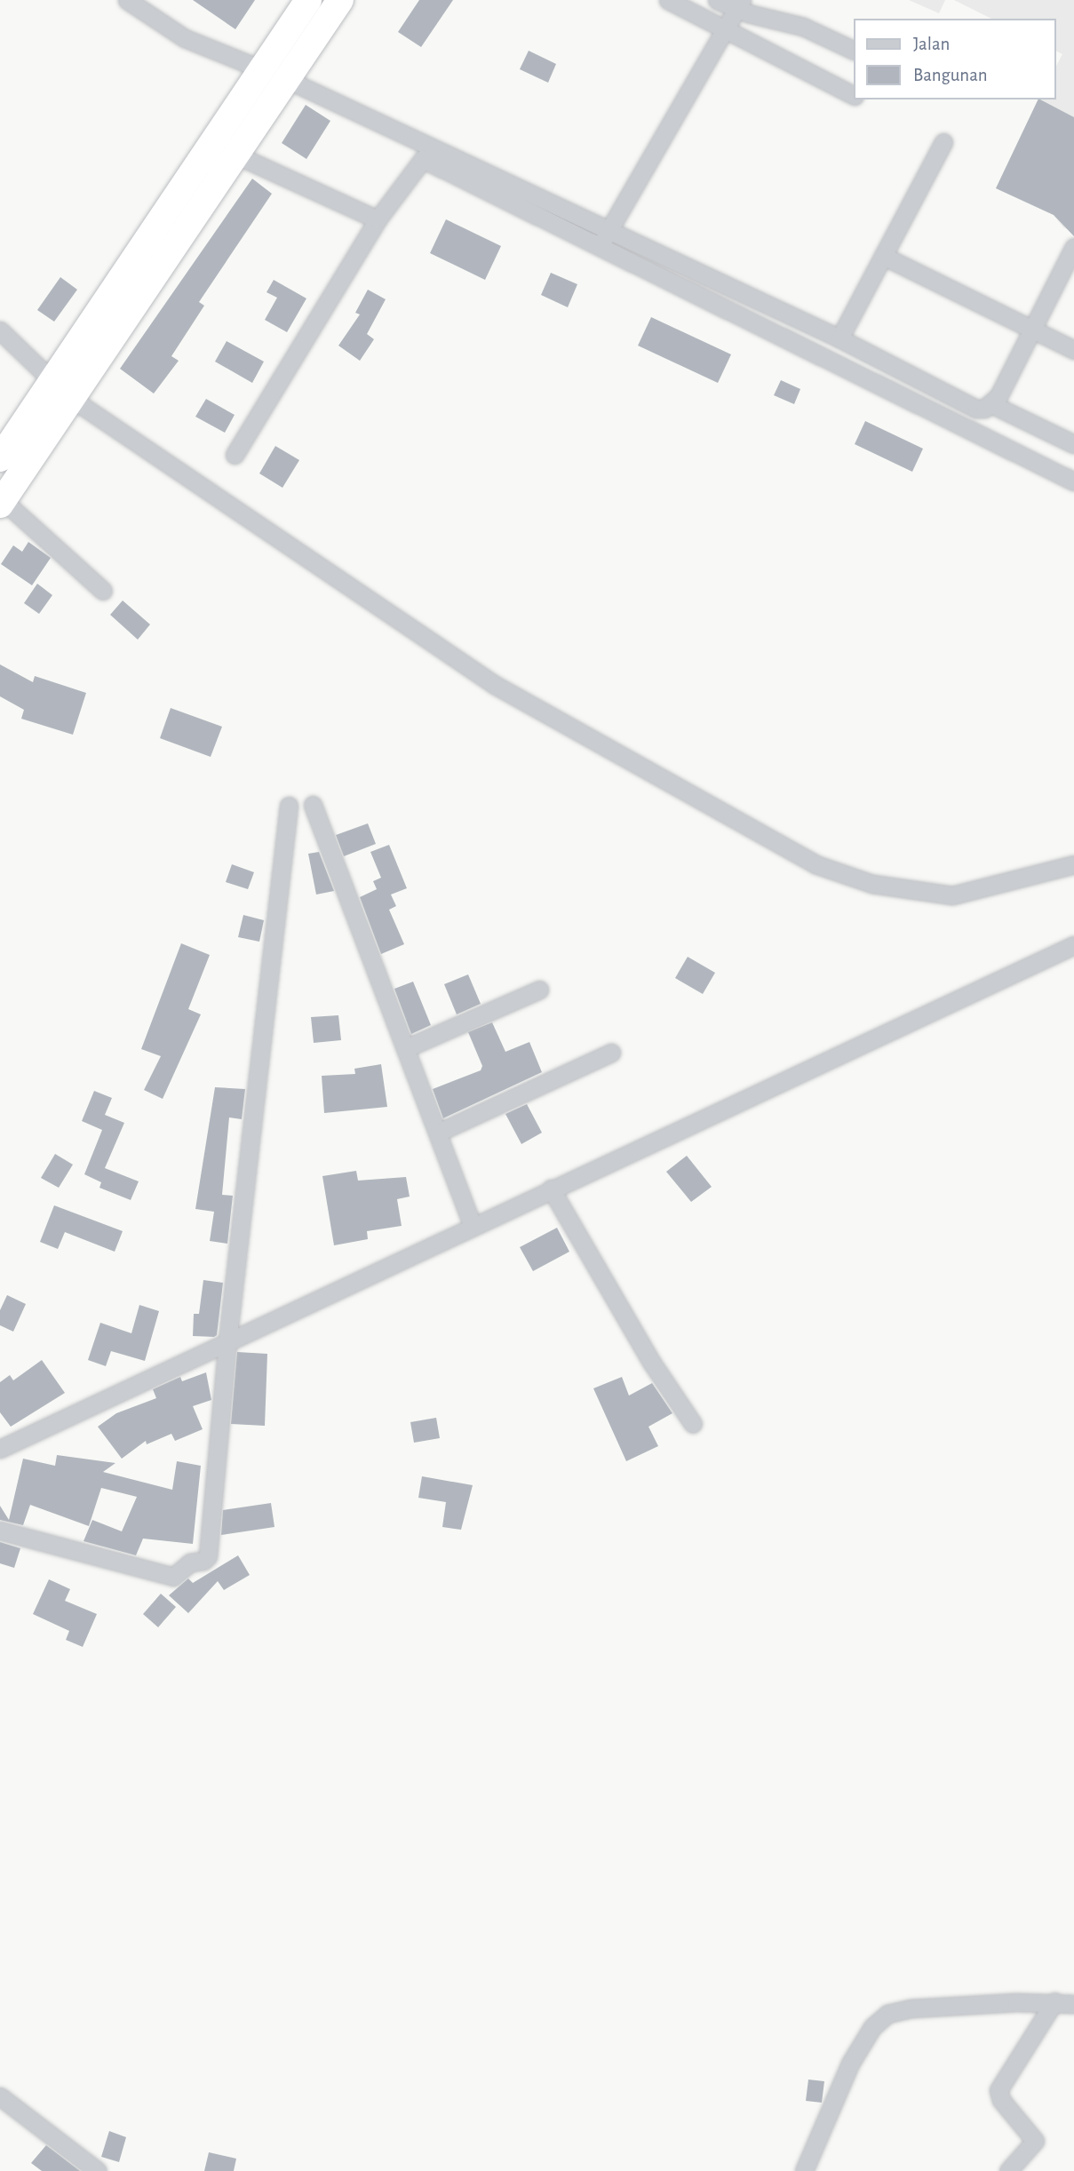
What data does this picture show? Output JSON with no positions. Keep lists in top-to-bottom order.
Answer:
{
  "legend": ["Jalan", "Bangunan"]
}
